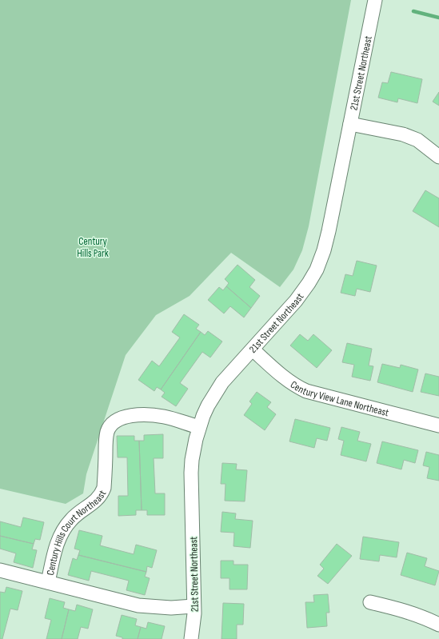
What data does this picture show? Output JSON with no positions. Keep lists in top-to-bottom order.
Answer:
{
  "streets": {
    "street": ["21st Street Northeast", "Century View Lane Northeast", "Century Hills Court Northeast"]
  },
  "crossings": [
    ["21st Street Northeast", "Century View Lane Northeast"],
    ["21st Street Northeast", "Century Hills Court Northeast"]
  ],
  "parks": ["Century Hills Park"]
}
